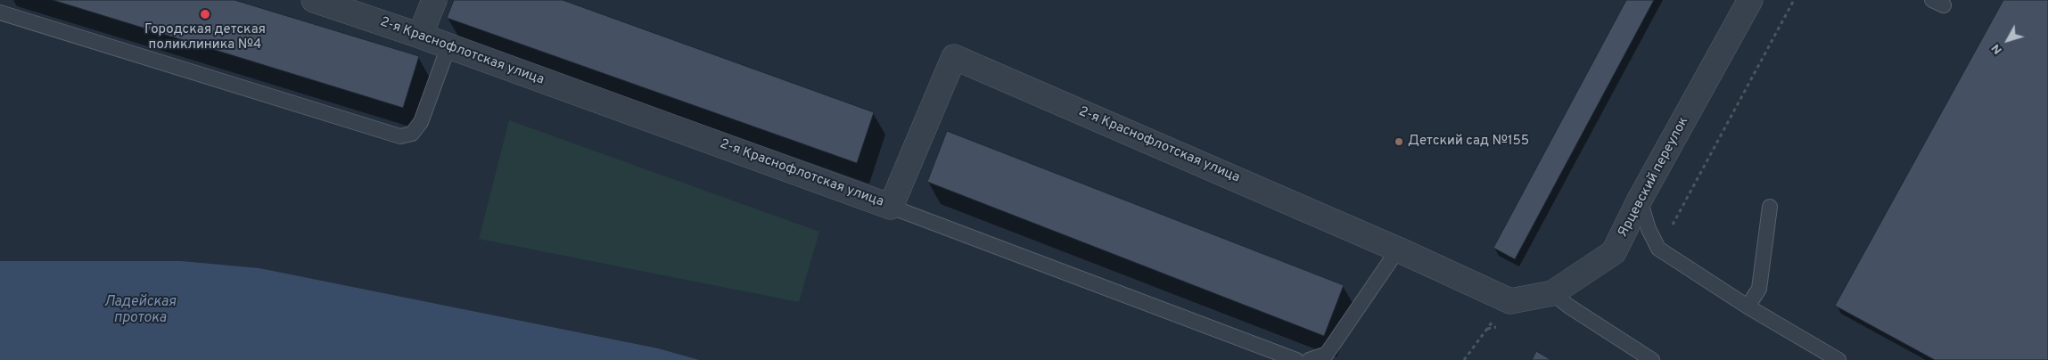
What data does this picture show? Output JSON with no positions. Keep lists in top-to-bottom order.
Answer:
{
  "streets": {
    "street": ["2-я Краснофлотская улица", "Ярцевский переулок"]
  },
  "crossings": [
    ["2-я Краснофлотская улица", "Ярцевский переулок"]
  ],
  "water": ["Ладейская протока"],
  "places": ["Городская детская поликлиника №4", "Детский сад №155"],
  "north": "bottom left"
}
